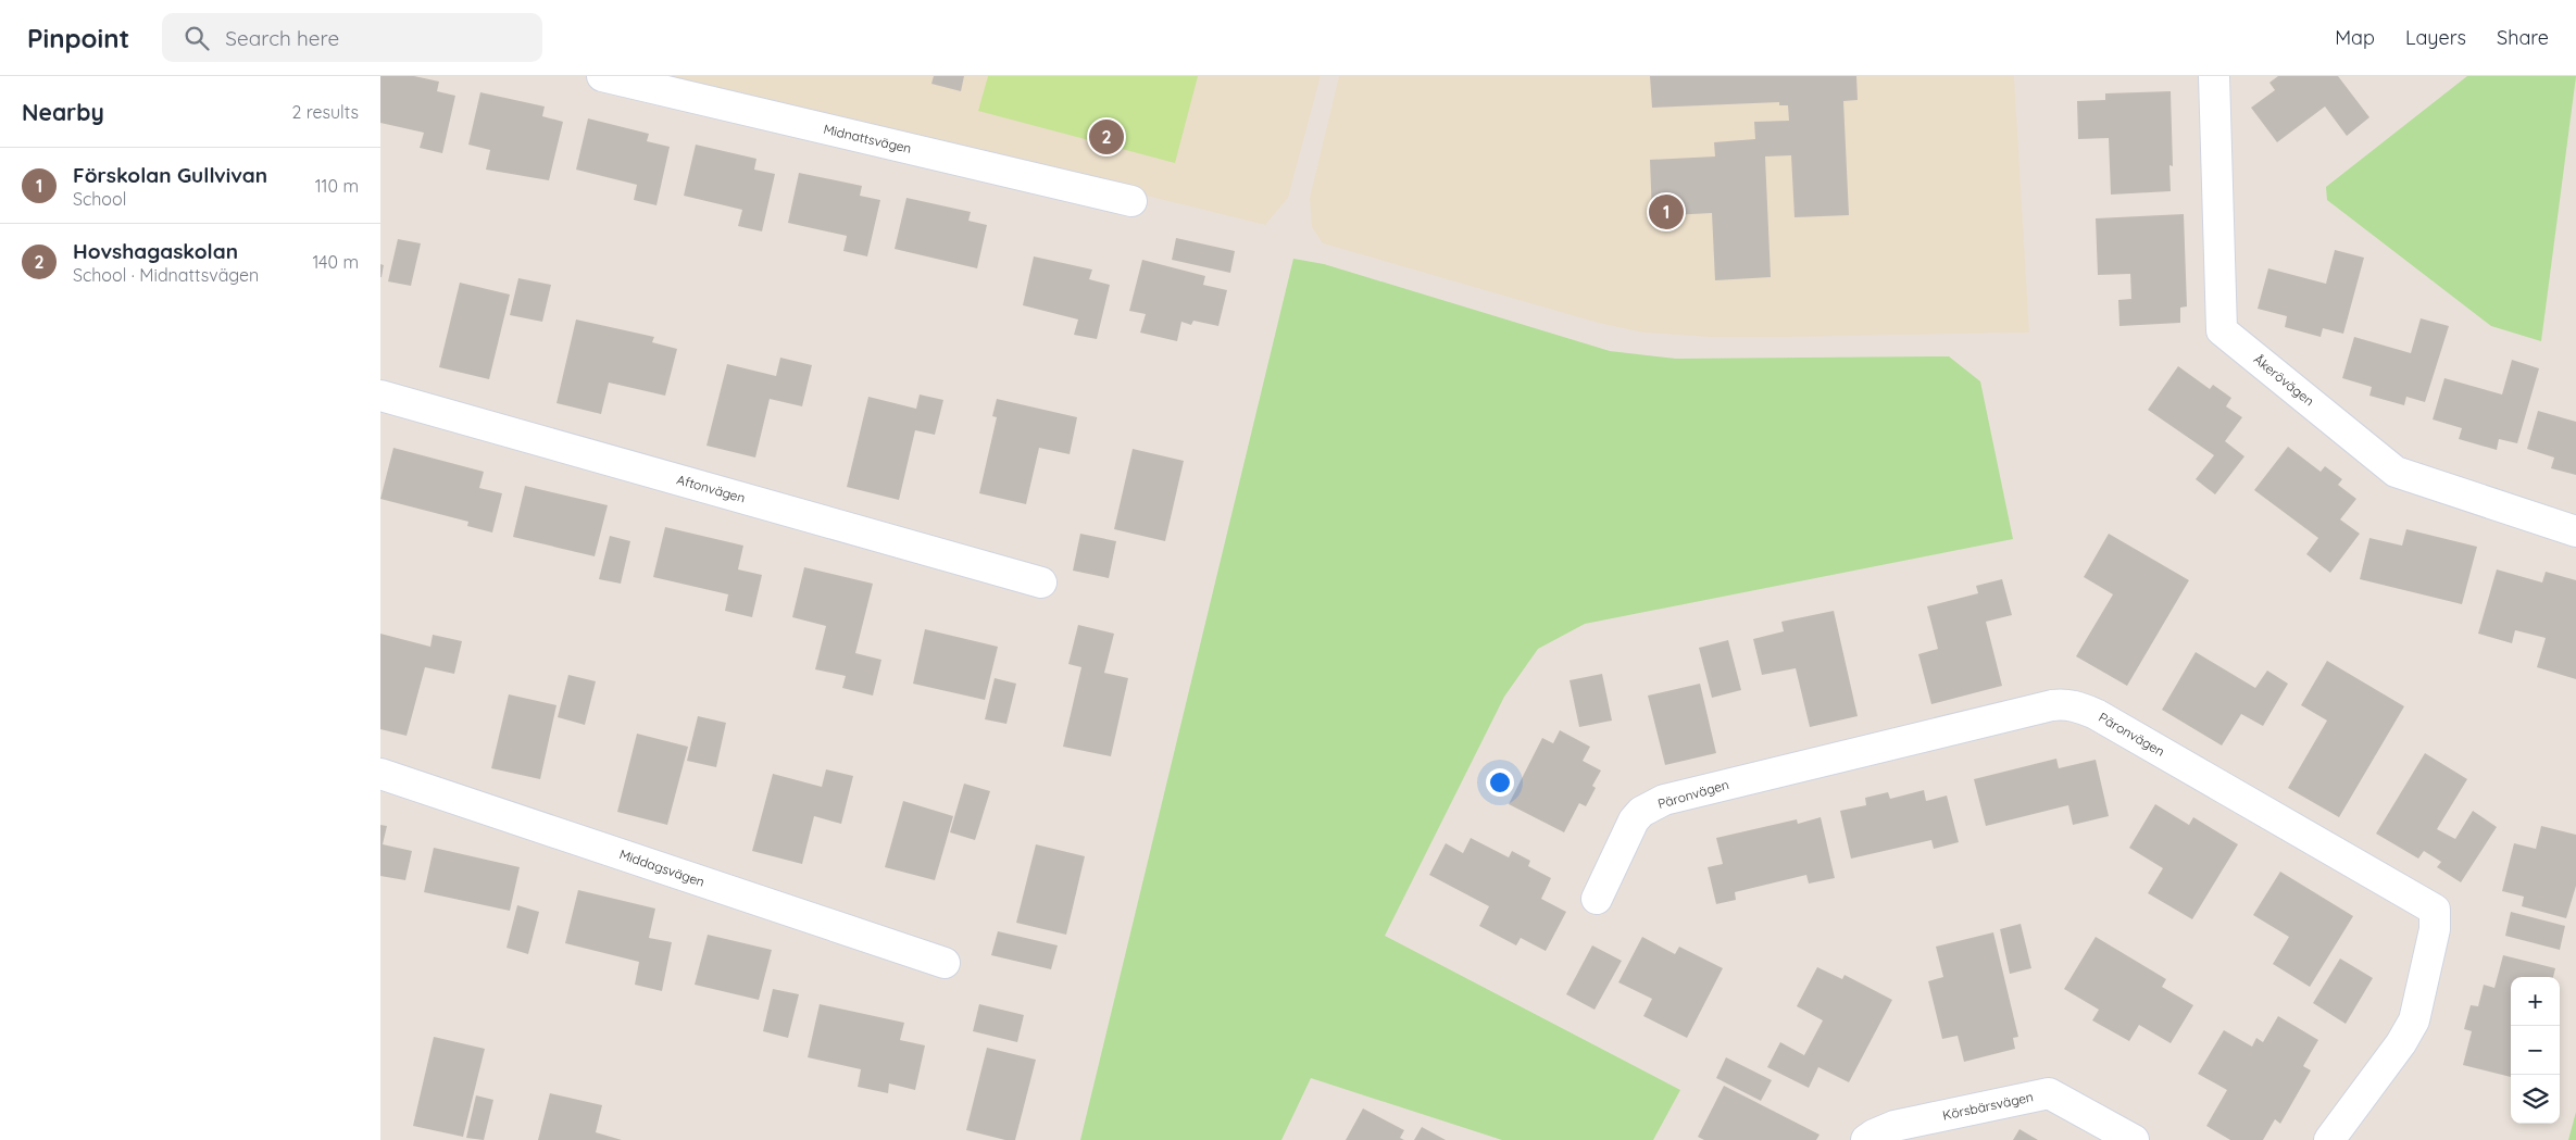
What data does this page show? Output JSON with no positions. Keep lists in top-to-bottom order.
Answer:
{
  "streets": {
    "street": [
      "Midnattsvägen",
      "Åkerövägen",
      "Aftonvägen",
      "Päronvägen",
      "Middagsvägen",
      "Körsbärsvägen"
    ]
  },
  "page": {
    "header": "Pinpoint",
    "search": "Search here",
    "nav": ["Map", "Layers", "Share"],
    "heading": ["Nearby", "2 results"],
    "pins": ["2", "1"],
    "list": [
      {
        "mark": "1",
        "name": "Förskolan Gullvivan",
        "note": "School",
        "value": "110 m"
      },
      {
        "mark": "2",
        "name": "Hovshagaskolan",
        "note": "School · Midnattsvägen",
        "value": "140 m"
      }
    ],
    "map_buttons": ["+", "−"]
  }
}
